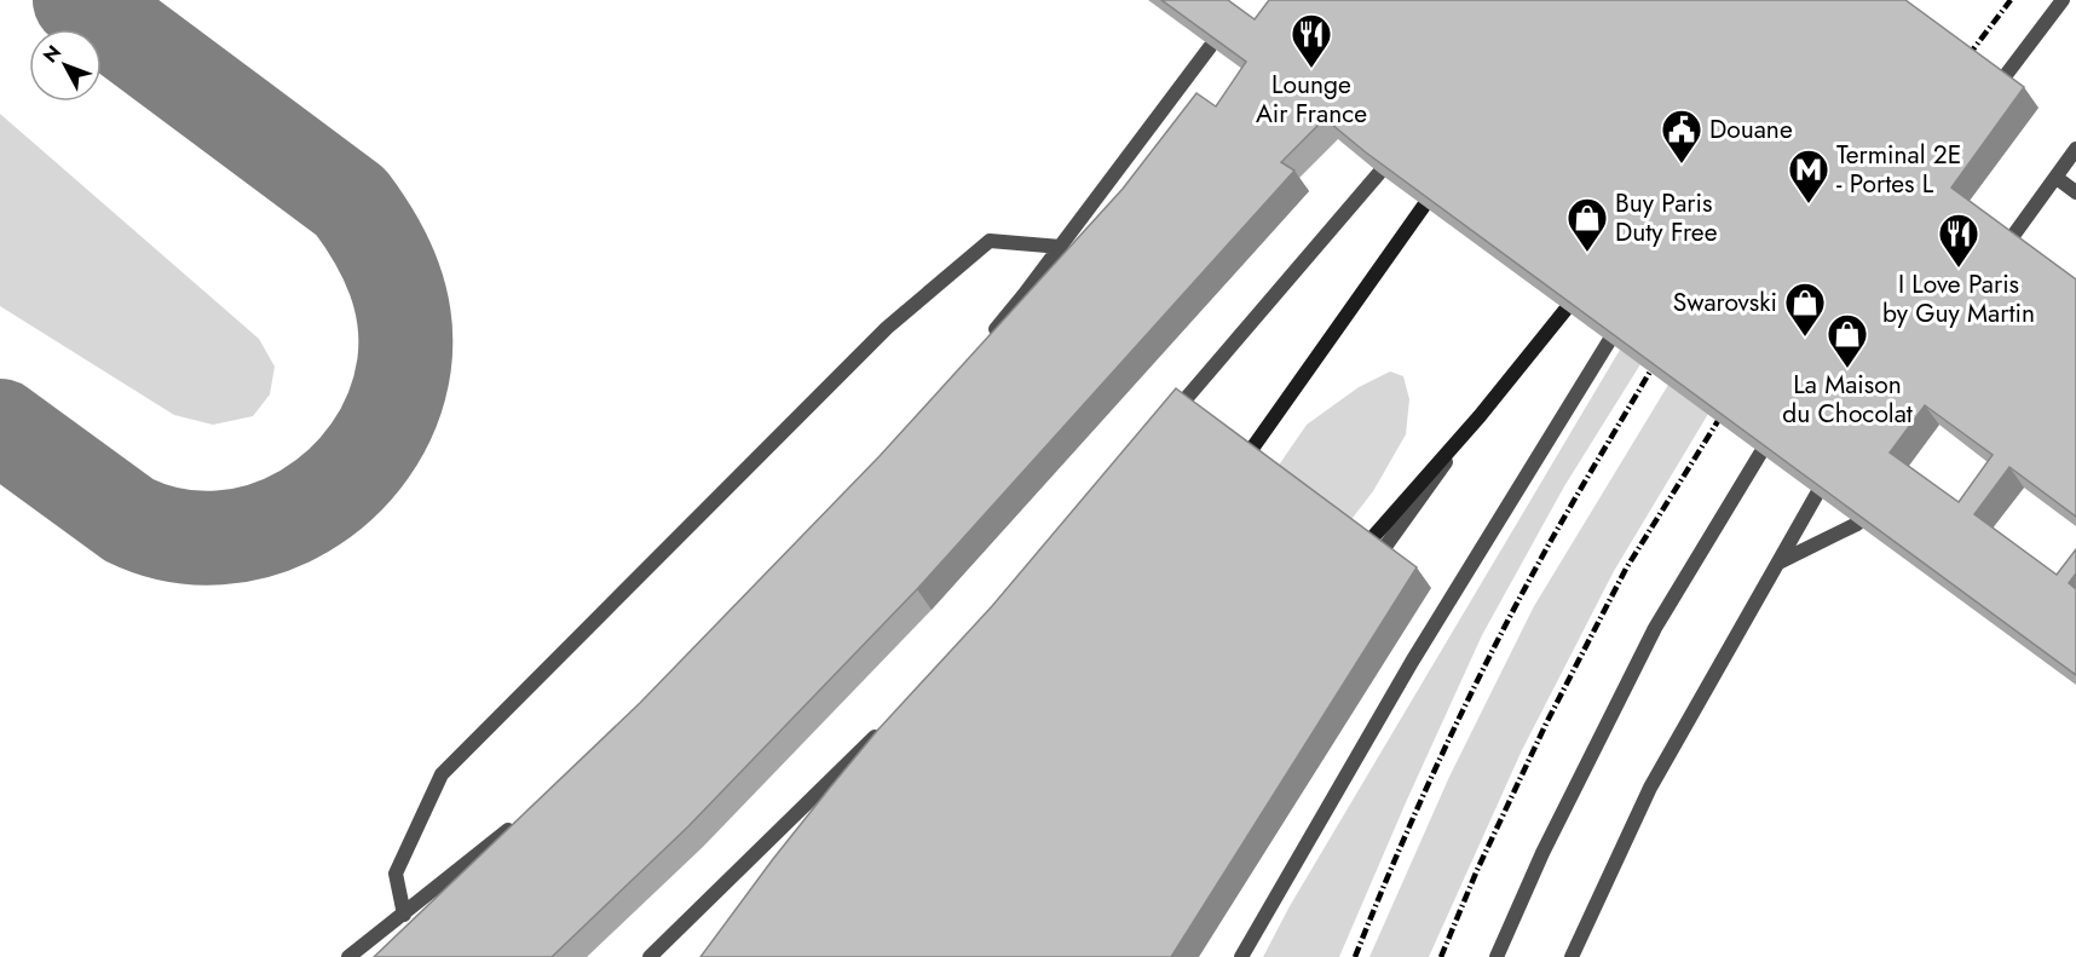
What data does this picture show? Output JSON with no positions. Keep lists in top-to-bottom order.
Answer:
{
  "places": {
    "restaurant": ["Lounge Air France", "I Love Paris by Guy Martin"],
    "public building": ["Douane"],
    "metro station": ["Terminal 2E - Portes L"],
    "shop": ["Buy Paris Duty Free", "Swarovski", "La Maison du Chocolat"]
  },
  "north": "top left"
}
